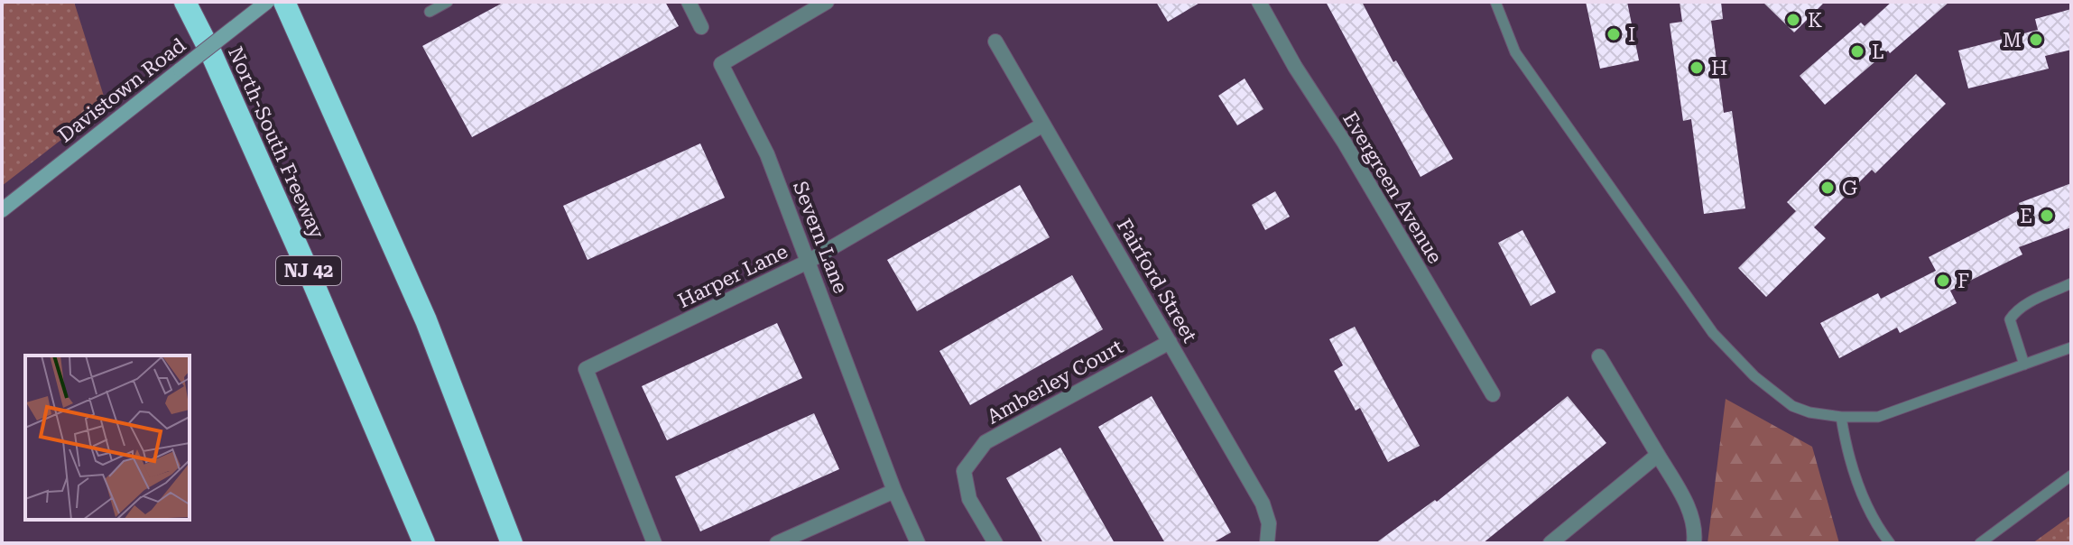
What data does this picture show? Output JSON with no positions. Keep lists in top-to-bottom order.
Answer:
{
  "streets": {
    "highway": ["North-South Freeway", "NJ 42"],
    "street": [
      "Davistown Road",
      "Evergreen Avenue",
      "Severn Lane",
      "Harper Lane",
      "Fairford Street",
      "Amberley Court"
    ]
  },
  "crossings": [
    ["Severn Lane", "Harper Lane"],
    ["Harper Lane", "Fairford Street"],
    ["Fairford Street", "Amberley Court"]
  ],
  "places": [
    "K",
    "I",
    "M",
    "L",
    "H",
    "G",
    "E",
    "F"
  ]
}
